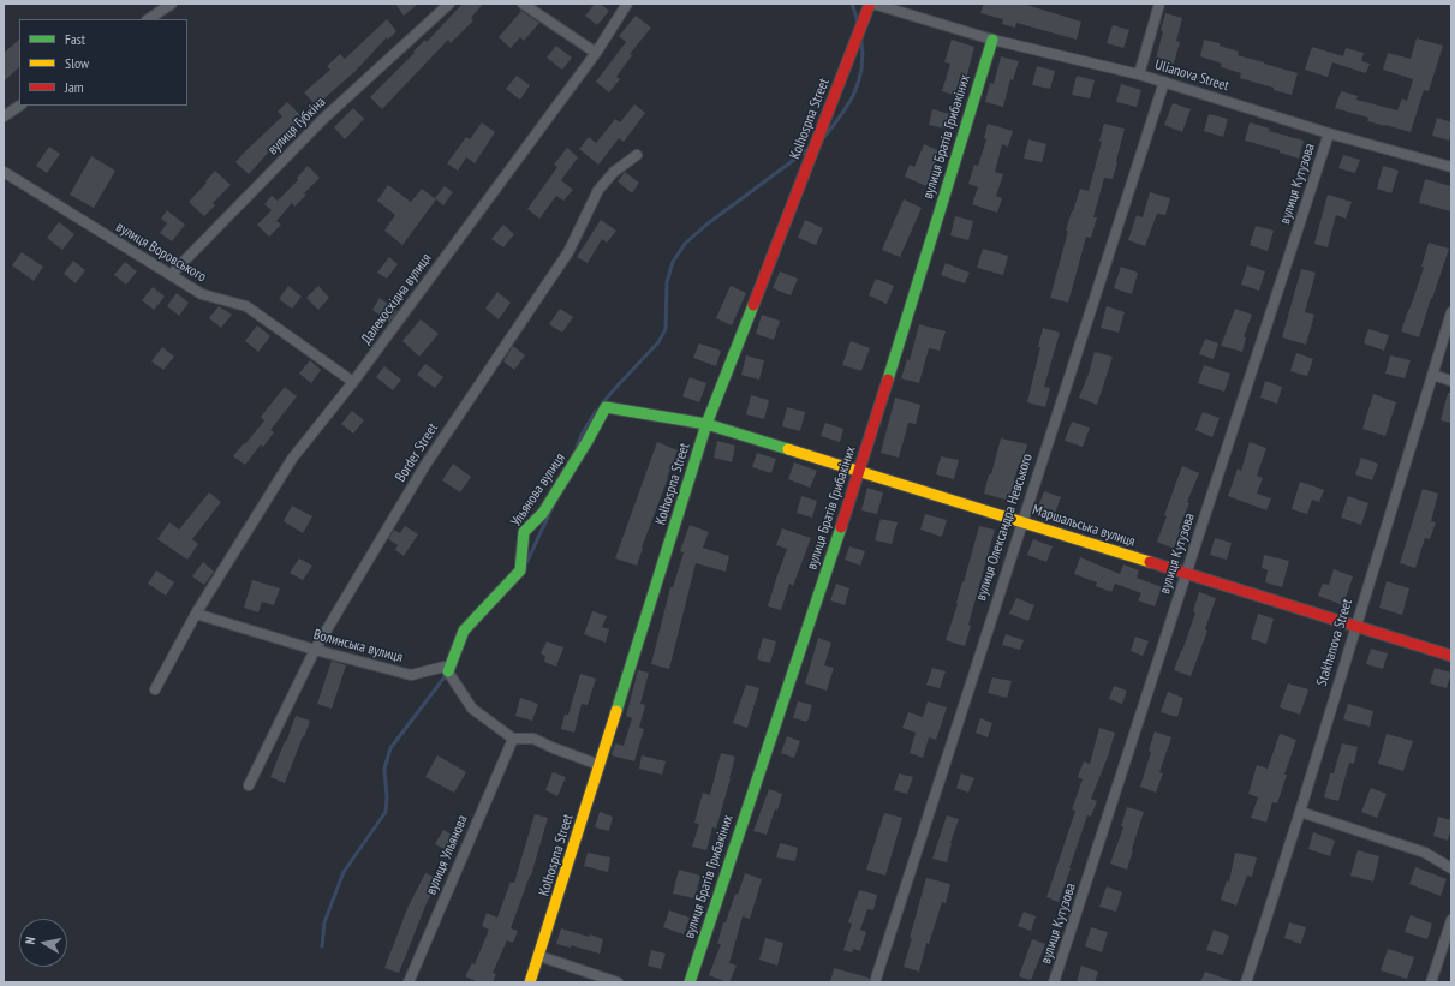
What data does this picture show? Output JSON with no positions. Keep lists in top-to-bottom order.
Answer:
{
  "streets": {
    "street": [
      "Ulianova Street",
      "Kolhospna Street",
      "вулиця Губкіна",
      "вулиця Братів Грибакіних",
      "вулиця Кутузова",
      "вулиця Воровського",
      "Далекосхідна вулиця",
      "Border Street",
      "Ульянова вулиця",
      "Маршальська вулиця",
      "вулиця Олександра Невського",
      "Stakhanova Street",
      "Волинська вулиця",
      "вулиця Ульянова"
    ]
  },
  "crossings": [
    ["Ulianova Street", "Kolhospna Street"],
    ["Ulianova Street", "вулиця Братів Грибакіних"],
    ["Ulianova Street", "вулиця Кутузова"],
    ["Ulianova Street", "вулиця Олександра Невського"],
    ["Kolhospna Street", "Ульянова вулиця"],
    ["Kolhospna Street", "Маршальська вулиця"],
    ["вулиця Губкіна", "вулиця Воровського"],
    ["вулиця Братів Грибакіних", "Маршальська вулиця"],
    ["вулиця Кутузова", "Маршальська вулиця"],
    ["вулиця Воровського", "Далекосхідна вулиця"],
    ["Далекосхідна вулиця", "Волинська вулиця"],
    ["Border Street", "Волинська вулиця"],
    ["Ульянова вулиця", "Маршальська вулиця"],
    ["Ульянова вулиця", "Волинська вулиця"],
    ["Маршальська вулиця", "вулиця Олександра Невського"],
    ["Маршальська вулиця", "Stakhanova Street"]
  ],
  "legend": ["Fast", "Slow", "Jam"],
  "north": "left"
}
